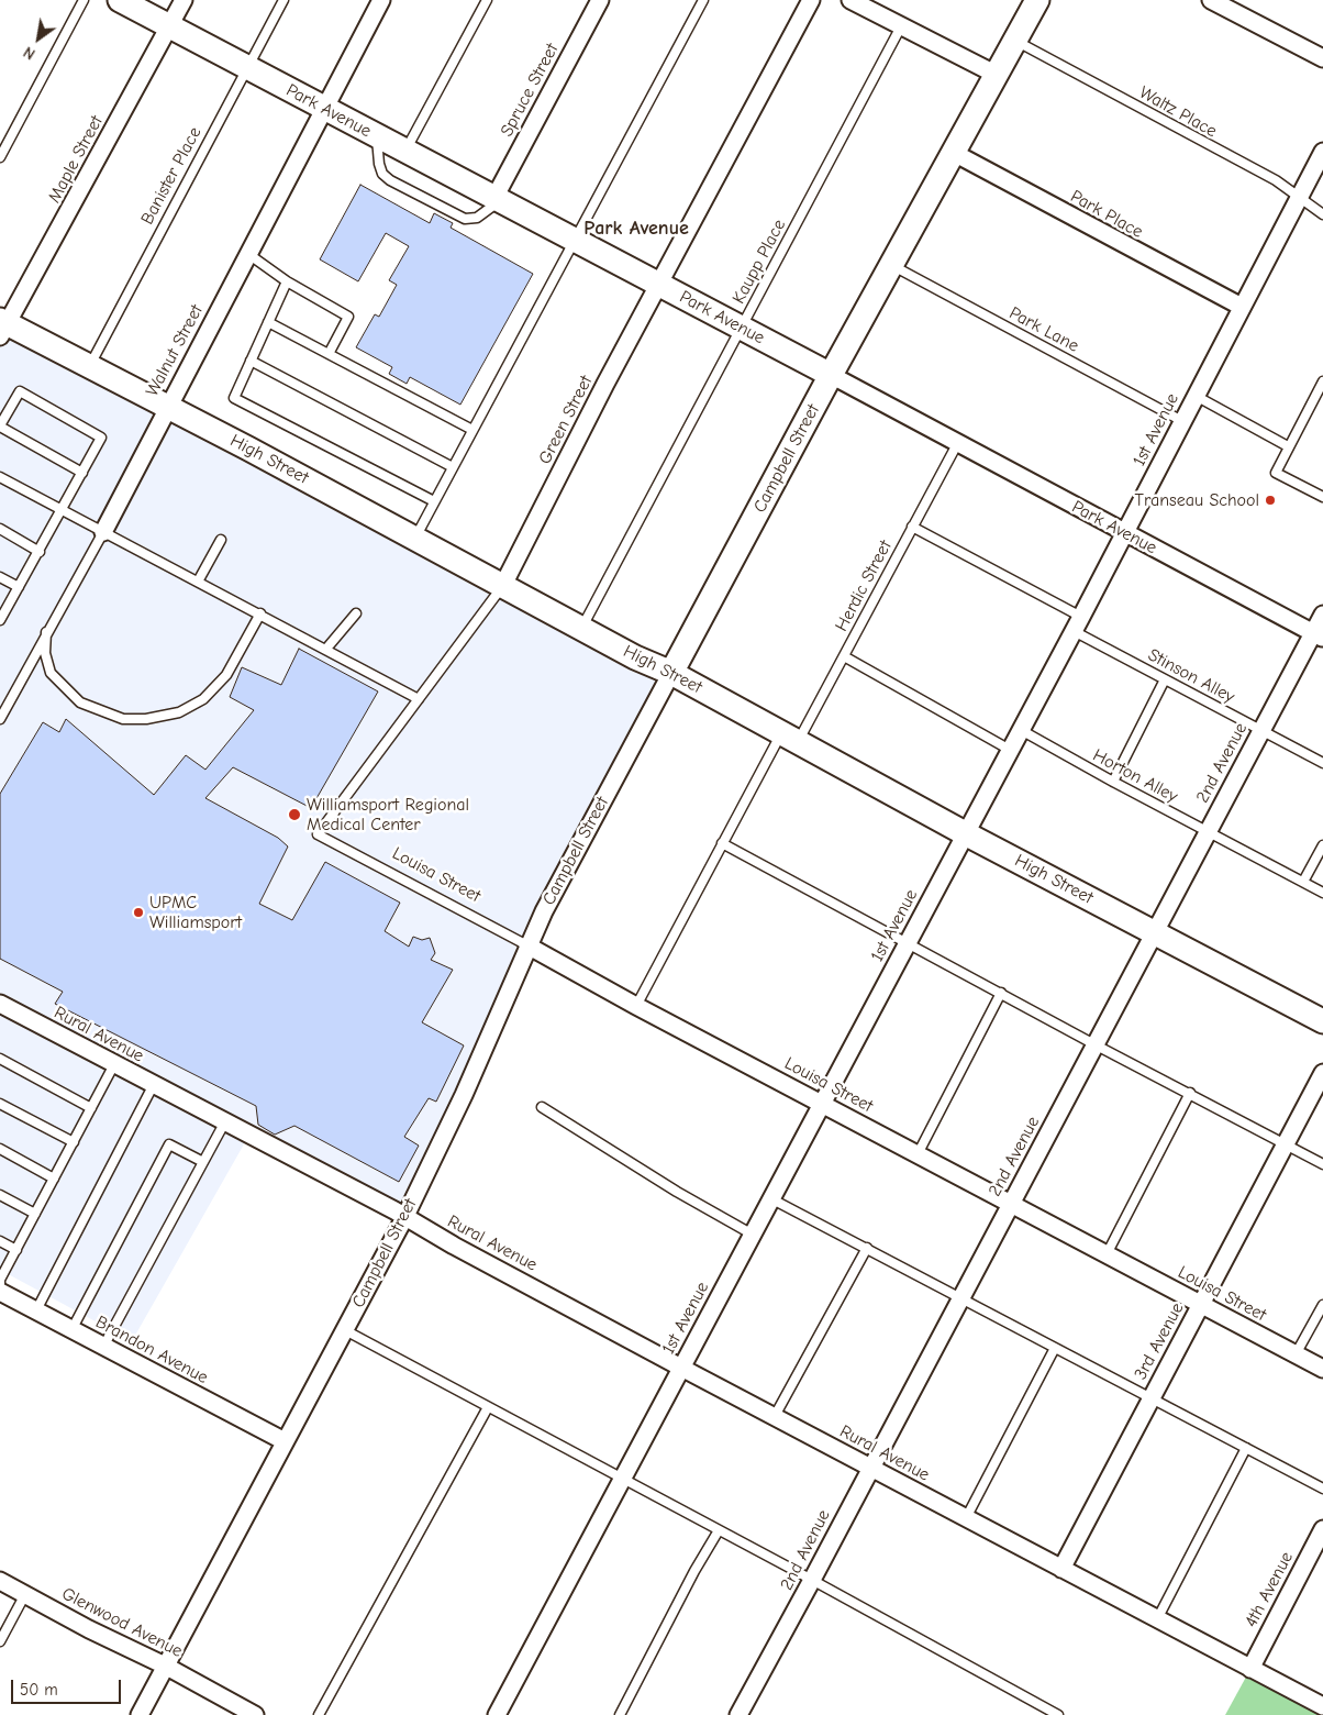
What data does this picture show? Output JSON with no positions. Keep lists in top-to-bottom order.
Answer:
{
  "streets": {
    "street": [
      "Spruce Street",
      "Park Avenue",
      "Maple Street",
      "Park Place",
      "Walnut Street",
      "Green Street",
      "1st Avenue",
      "Campbell Street",
      "High Street",
      "2nd Avenue",
      "Louisa Street",
      "Rural Avenue",
      "3rd Avenue",
      "Brandon Avenue",
      "4th Avenue",
      "Glenwood Avenue"
    ],
    "lane": [
      "Waltz Place",
      "Banister Place",
      "Kaupp Place",
      "Park Lane",
      "Herdic Street",
      "Stinson Alley",
      "Horton Alley"
    ]
  },
  "crossings": [
    ["Spruce Street", "Park Avenue"],
    ["Park Avenue", "Maple Street"],
    ["Park Avenue", "Banister Place"],
    ["Park Avenue", "Kaupp Place"],
    ["Park Avenue", "Walnut Street"],
    ["Park Avenue", "Green Street"],
    ["Park Avenue", "1st Avenue"],
    ["Park Avenue", "Campbell Street"],
    ["Park Avenue", "Herdic Street"],
    ["Park Avenue", "2nd Avenue"],
    ["Waltz Place", "1st Avenue"],
    ["Waltz Place", "Campbell Street"],
    ["Maple Street", "High Street"],
    ["Banister Place", "High Street"],
    ["Park Place", "1st Avenue"],
    ["Park Place", "Campbell Street"],
    ["Kaupp Place", "High Street"],
    ["Park Lane", "1st Avenue"],
    ["Park Lane", "Campbell Street"],
    ["Walnut Street", "High Street"],
    ["Green Street", "High Street"],
    ["Green Street", "Louisa Street"],
    ["1st Avenue", "High Street"],
    ["1st Avenue", "Stinson Alley"],
    ["1st Avenue", "Horton Alley"],
    ["1st Avenue", "Louisa Street"],
    ["1st Avenue", "Rural Avenue"],
    ["Campbell Street", "High Street"],
    ["Campbell Street", "Louisa Street"],
    ["Campbell Street", "Rural Avenue"],
    ["Campbell Street", "Brandon Avenue"],
    ["Campbell Street", "Glenwood Avenue"],
    ["High Street", "Herdic Street"],
    ["High Street", "2nd Avenue"],
    ["Herdic Street", "Stinson Alley"],
    ["Herdic Street", "Louisa Street"],
    ["Stinson Alley", "2nd Avenue"],
    ["2nd Avenue", "Horton Alley"],
    ["2nd Avenue", "Louisa Street"],
    ["2nd Avenue", "Rural Avenue"],
    ["Louisa Street", "3rd Avenue"],
    ["Rural Avenue", "3rd Avenue"],
    ["Rural Avenue", "4th Avenue"]
  ],
  "districts": ["Park Avenue"],
  "places": ["Transeau School", "Williamsport Regional Medical Center", "UPMC Williamsport"],
  "scale_bar": "50 m",
  "north": "bottom left"
}
